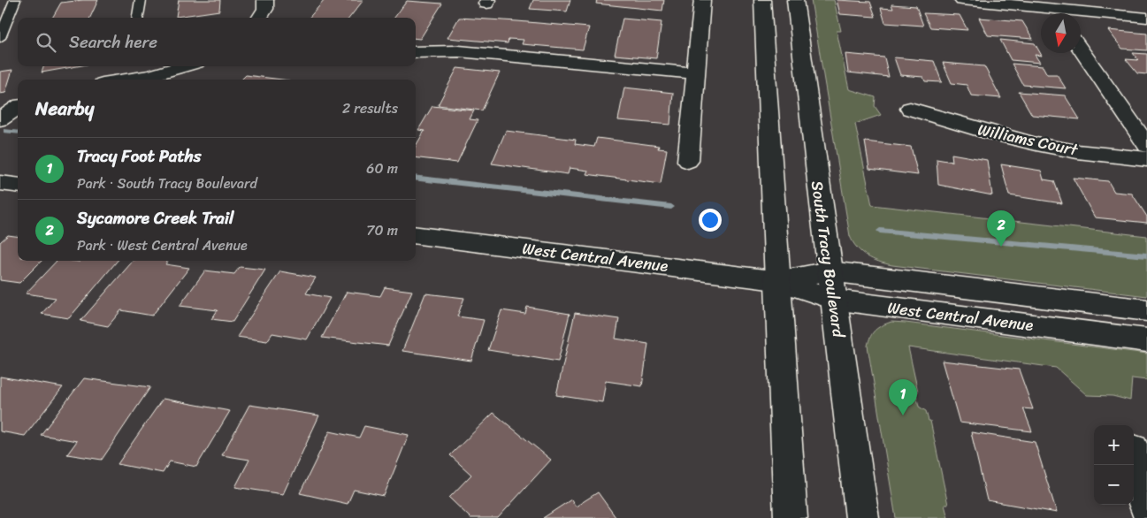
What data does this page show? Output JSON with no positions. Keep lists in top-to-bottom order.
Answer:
{
  "streets": {
    "street": ["Williams Court", "West Central Avenue", "South Tracy Boulevard"]
  },
  "crossings": [
    ["West Central Avenue", "South Tracy Boulevard"]
  ],
  "north": "bottom",
  "page": {
    "search": "Search here",
    "heading": ["Nearby", "2 results"],
    "list": [
      {
        "mark": "1",
        "name": "Tracy Foot Paths",
        "note": "Park · South Tracy Boulevard",
        "value": "60 m"
      },
      {
        "mark": "2",
        "name": "Sycamore Creek Trail",
        "note": "Park · West Central Avenue",
        "value": "70 m"
      }
    ],
    "pins": ["2", "1"],
    "map_buttons": ["+", "−"]
  }
}
